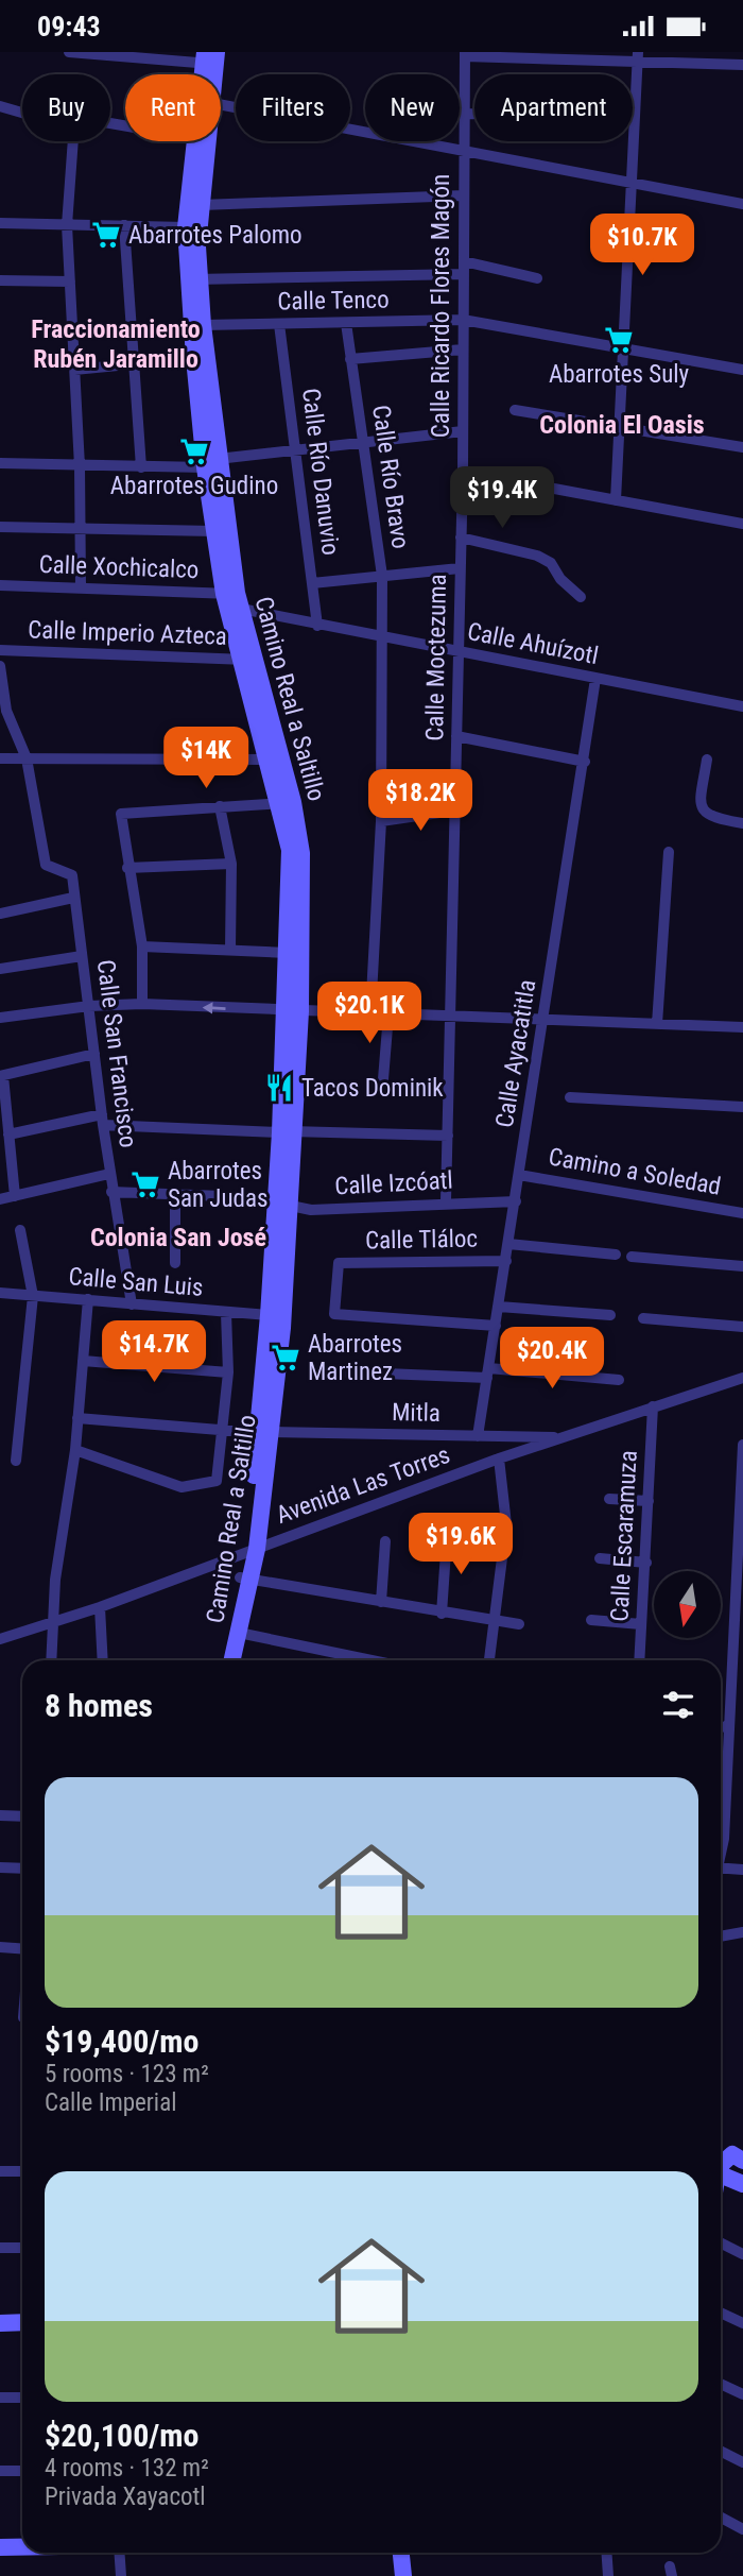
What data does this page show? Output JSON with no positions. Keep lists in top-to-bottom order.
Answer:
{
  "streets": {
    "street": [
      "Calle Tenco",
      "Calle Ricardo Flores Magón",
      "Calle Río Danuvio",
      "Calle Río Bravo",
      "Calle Xochicalco",
      "Calle Imperio Azteca",
      "Calle Ahuízotl",
      "Calle Moctezuma",
      "Camino Real a Saltillo",
      "Calle San Francisco",
      "Calle Ayacatitla",
      "Camino a Soledad",
      "Calle Izcóatl",
      "Calle Tláloc",
      "Calle San Luis",
      "Mitla",
      "Avenida Las Torres",
      "Calle Escaramuza"
    ]
  },
  "crossings": [
    ["Calle Tenco", "Calle Ricardo Flores Magón"],
    ["Calle Tenco", "Calle Río Danuvio"],
    ["Calle Tenco", "Calle Río Bravo"],
    ["Calle Tenco", "Camino Real a Saltillo"],
    ["Calle Ricardo Flores Magón", "Calle Moctezuma"],
    ["Calle Río Danuvio", "Calle Ahuízotl"],
    ["Calle Río Bravo", "Calle Ahuízotl"],
    ["Calle Xochicalco", "Calle Ahuízotl"],
    ["Calle Xochicalco", "Camino Real a Saltillo"],
    ["Calle Imperio Azteca", "Camino Real a Saltillo"],
    ["Calle Ahuízotl", "Calle Moctezuma"],
    ["Calle Ahuízotl", "Camino Real a Saltillo"],
    ["Calle Ahuízotl", "Calle Ayacatitla"],
    ["Calle Moctezuma", "Calle Izcóatl"],
    ["Camino Real a Saltillo", "Calle Izcóatl"],
    ["Camino Real a Saltillo", "Calle San Luis"],
    ["Camino Real a Saltillo", "Mitla"],
    ["Camino Real a Saltillo", "Avenida Las Torres"],
    ["Calle San Francisco", "Calle Izcóatl"],
    ["Calle San Francisco", "Calle San Luis"],
    ["Calle Ayacatitla", "Camino a Soledad"],
    ["Calle Ayacatitla", "Calle Izcóatl"],
    ["Calle Ayacatitla", "Calle Tláloc"],
    ["Calle Ayacatitla", "Mitla"],
    ["Mitla", "Avenida Las Torres"],
    ["Avenida Las Torres", "Calle Escaramuza"]
  ],
  "districts": ["Fraccionamiento Rubén Jaramillo", "Colonia El Oasis", "Colonia San José"],
  "places": {
    "supermarket": [
      "Abarrotes Palomo",
      "Abarrotes Suly",
      "Abarrotes Gudino",
      "Abarrotes San Judas",
      "Abarrotes Martinez"
    ],
    "restaurant": ["Tacos Dominik"]
  },
  "north": "bottom",
  "page": {
    "status": "09:43",
    "chip": [
      "Buy",
      "Rent",
      "Filters",
      "New",
      "Apartment"
    ],
    "price": [
      "$10.7K",
      "$19.4K",
      "$14K",
      "$18.2K",
      "$20.1K",
      "$14.7K",
      "$20.4K",
      "$19.6K"
    ],
    "heading": "8 homes",
    "list": [
      {
        "name": "$19,400/mo",
        "note": "5 rooms · 123 m² · Calle Imperial"
      },
      {
        "name": "$20,100/mo",
        "note": "4 rooms · 132 m² · Privada Xayacotl"
      }
    ]
  }
}
